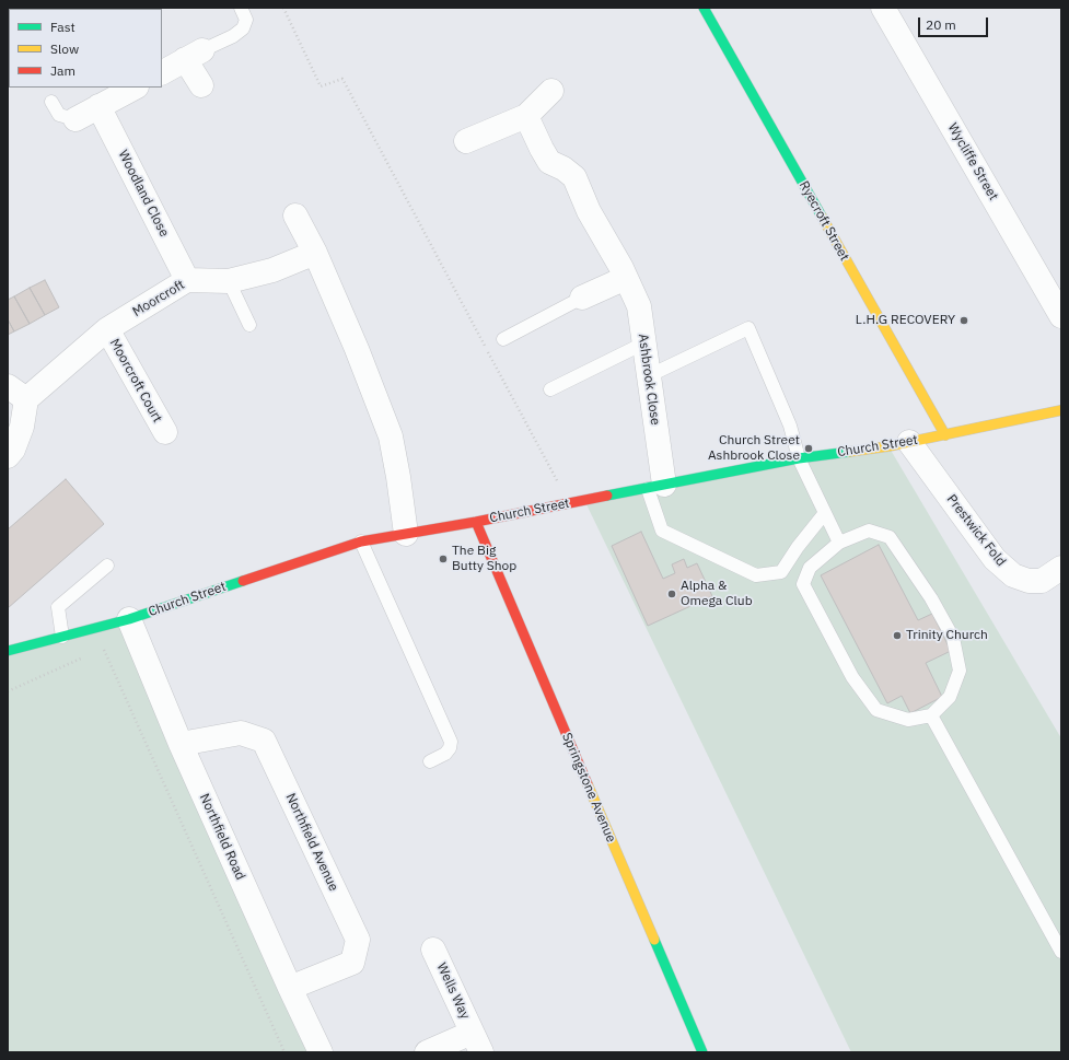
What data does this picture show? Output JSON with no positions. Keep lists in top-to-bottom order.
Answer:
{
  "streets": {
    "street": [
      "Wycliffe Street",
      "Woodland Close",
      "Ryecroft Street",
      "Moorcroft",
      "Ashbrook Close",
      "Moorcroft Court",
      "Church Street",
      "Prestwick Fold",
      "Springstone Avenue",
      "Northfield Road",
      "Northfield Avenue",
      "Wells Way"
    ]
  },
  "crossings": [
    ["Woodland Close", "Moorcroft"],
    ["Ryecroft Street", "Church Street"],
    ["Moorcroft", "Moorcroft Court"],
    ["Ashbrook Close", "Church Street"],
    ["Church Street", "Prestwick Fold"],
    ["Church Street", "Springstone Avenue"],
    ["Church Street", "Northfield Road"],
    ["Northfield Road", "Northfield Avenue"]
  ],
  "places": [
    "L.H.G RECOVERY",
    "Church Street Ashbrook Close",
    "The Big Butty Shop",
    "Alpha & Omega Club",
    "Trinity Church"
  ],
  "legend": ["Fast", "Slow", "Jam"],
  "scale_bar": "20 m"
}
